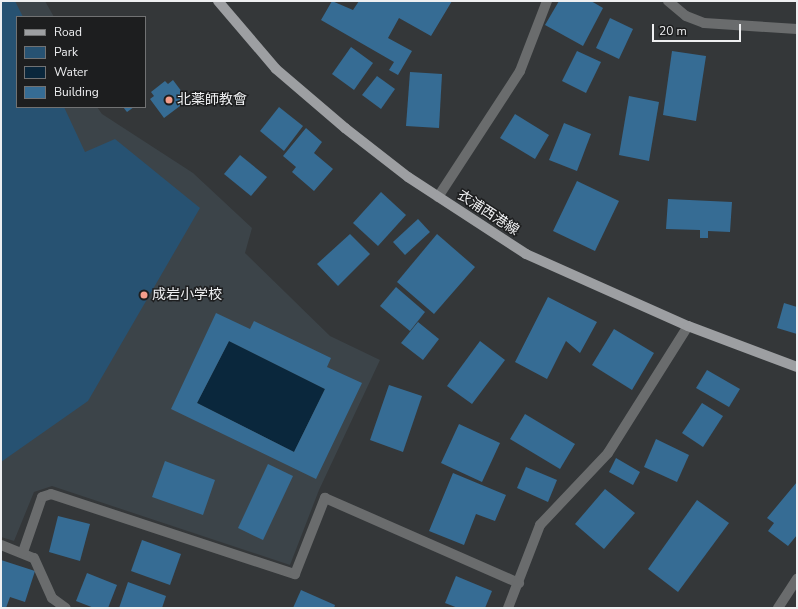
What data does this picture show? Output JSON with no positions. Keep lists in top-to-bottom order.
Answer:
{
  "streets": {
    "main road": ["衣浦西港線"]
  },
  "places": ["北薬師教會", "成岩小学校"],
  "legend": [
    "Road",
    "Park",
    "Water",
    "Building"
  ],
  "scale_bar": "20 m"
}
